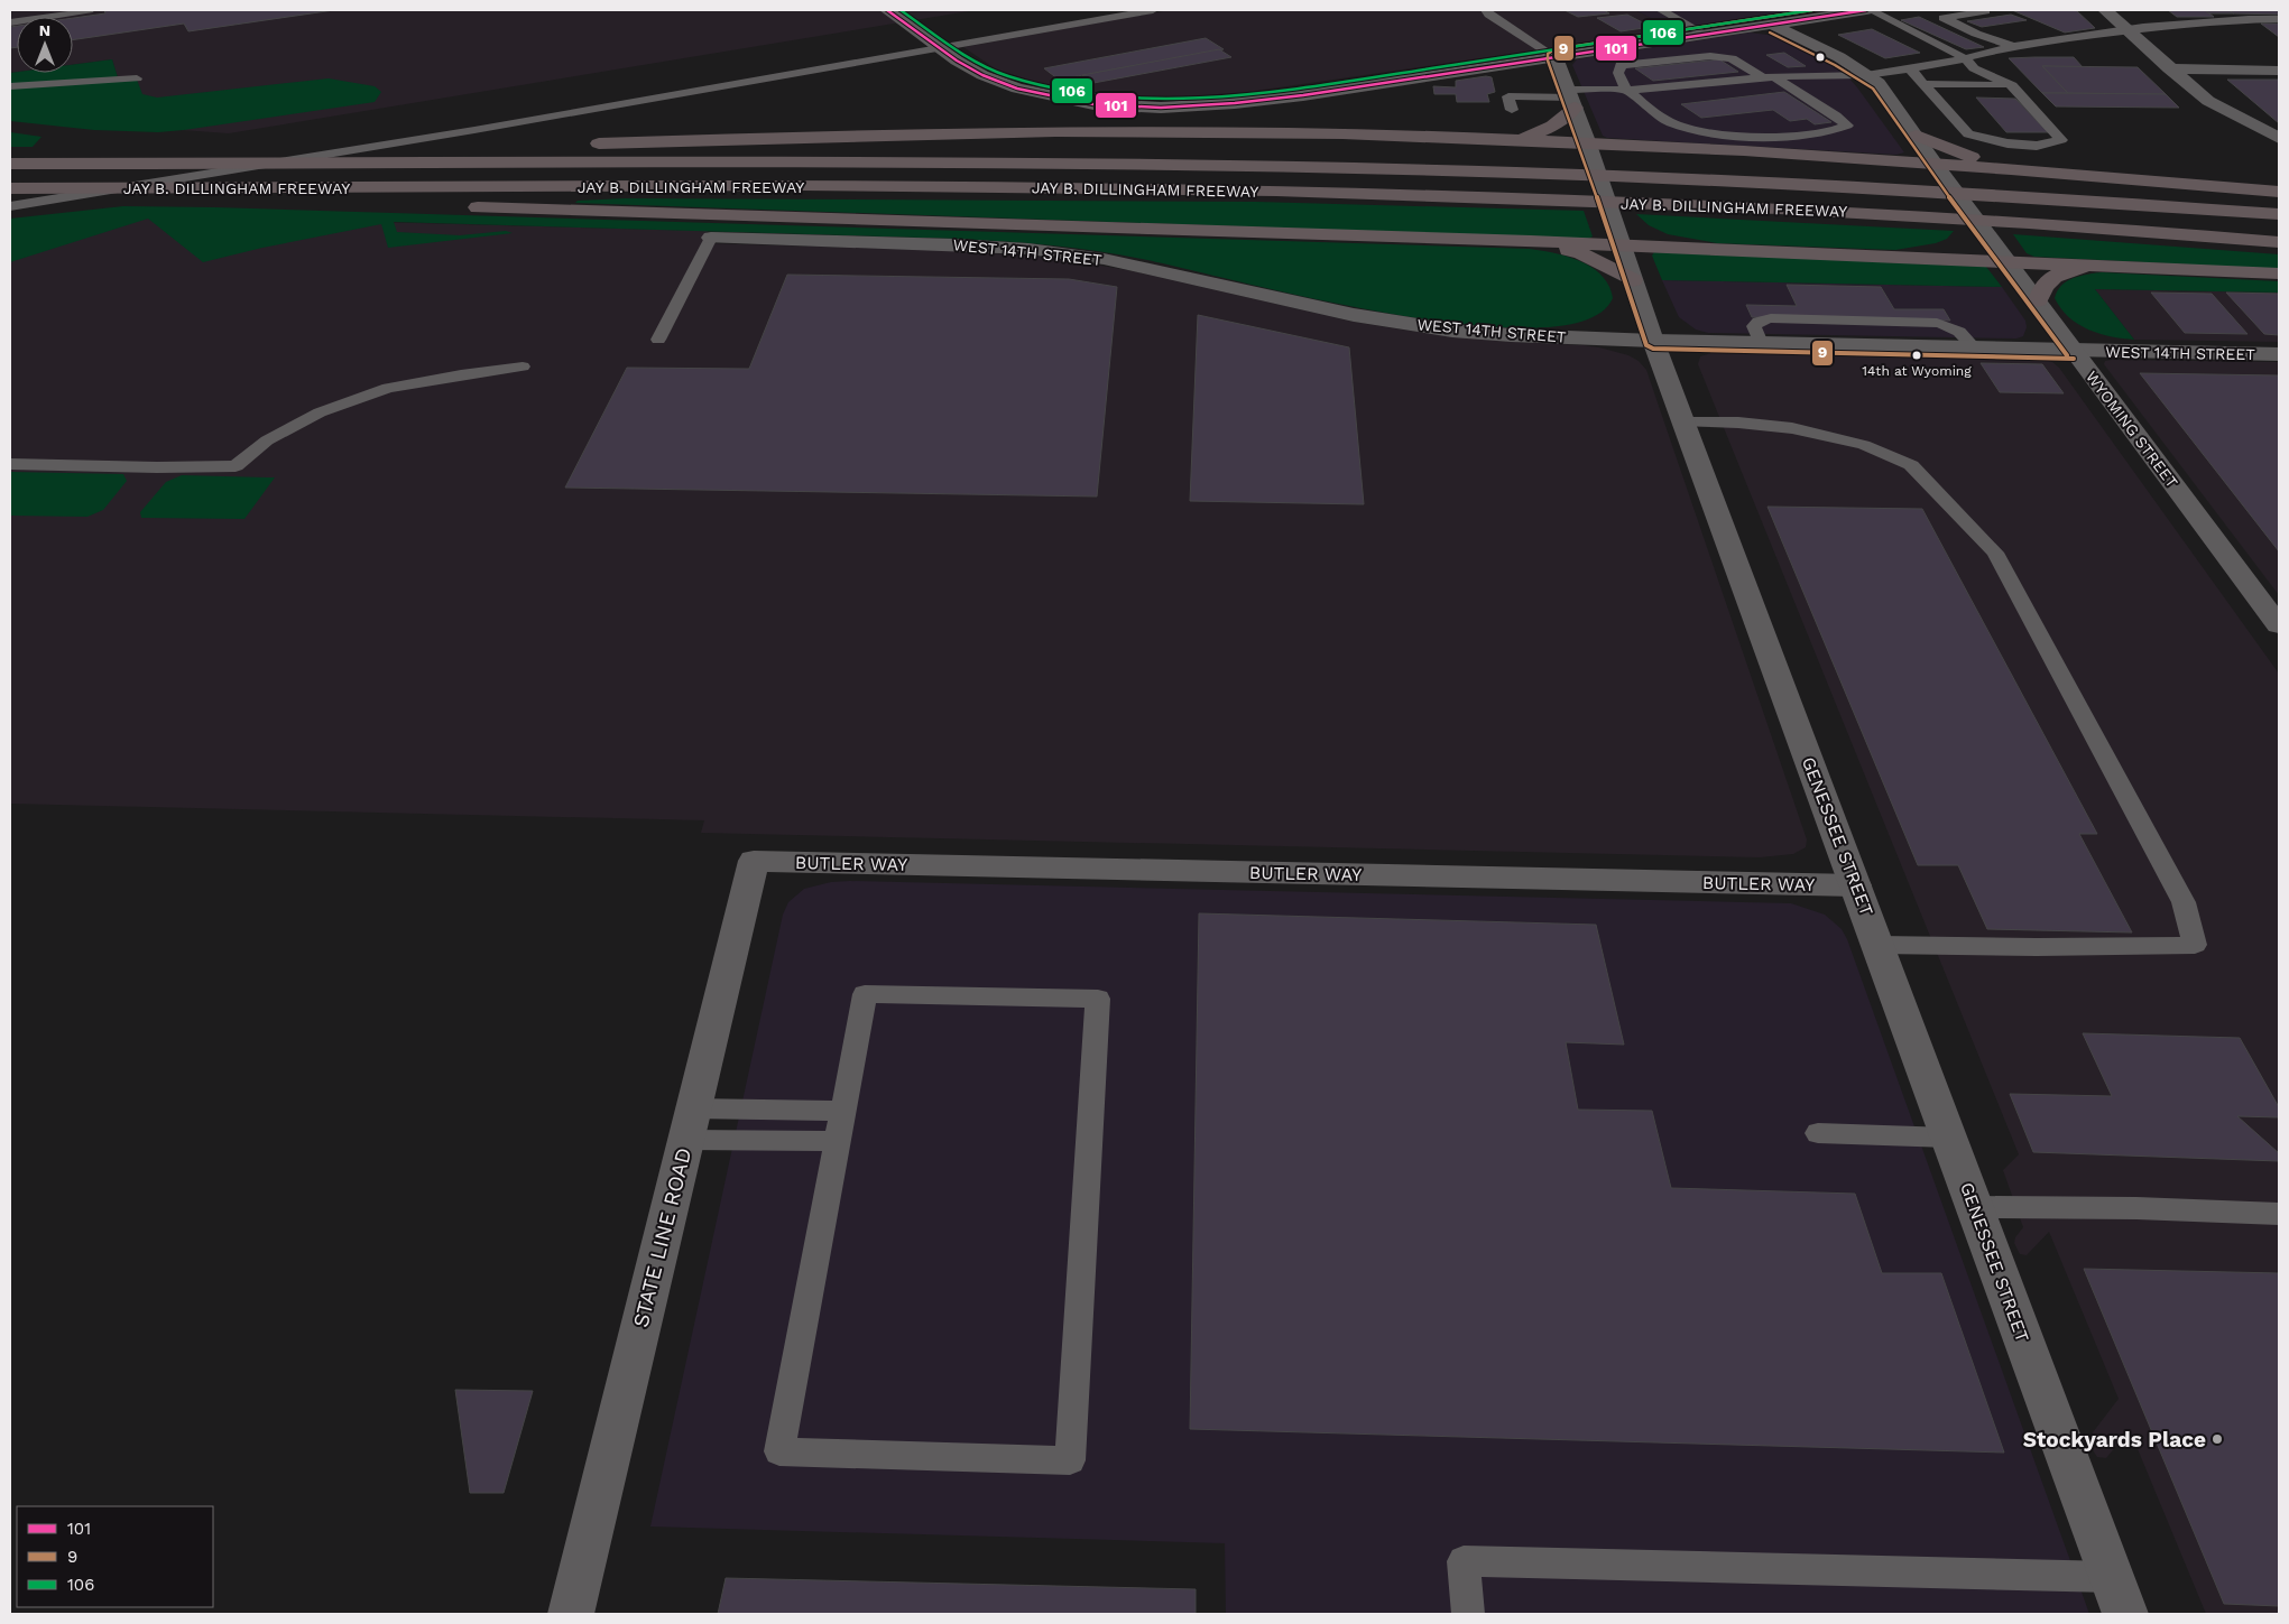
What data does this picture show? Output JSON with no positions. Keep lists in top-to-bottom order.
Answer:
{
  "streets": {
    "highway": ["JAY B. DILLINGHAM FREEWAY"],
    "main road": [
      "WEST 14TH STREET",
      "WYOMING STREET",
      "GENESSEE STREET",
      "BUTLER WAY",
      "STATE LINE ROAD"
    ]
  },
  "crossings": [
    ["WEST 14TH STREET", "WYOMING STREET"],
    ["WEST 14TH STREET", "GENESSEE STREET"],
    ["GENESSEE STREET", "BUTLER WAY"],
    ["BUTLER WAY", "STATE LINE ROAD"]
  ],
  "places": ["14th at Wyoming", "Stockyards Place"],
  "lines": ["transit line 101", "transit line 9", "transit line 106"],
  "legend": ["101", "9", "106"],
  "north": "top"
}
